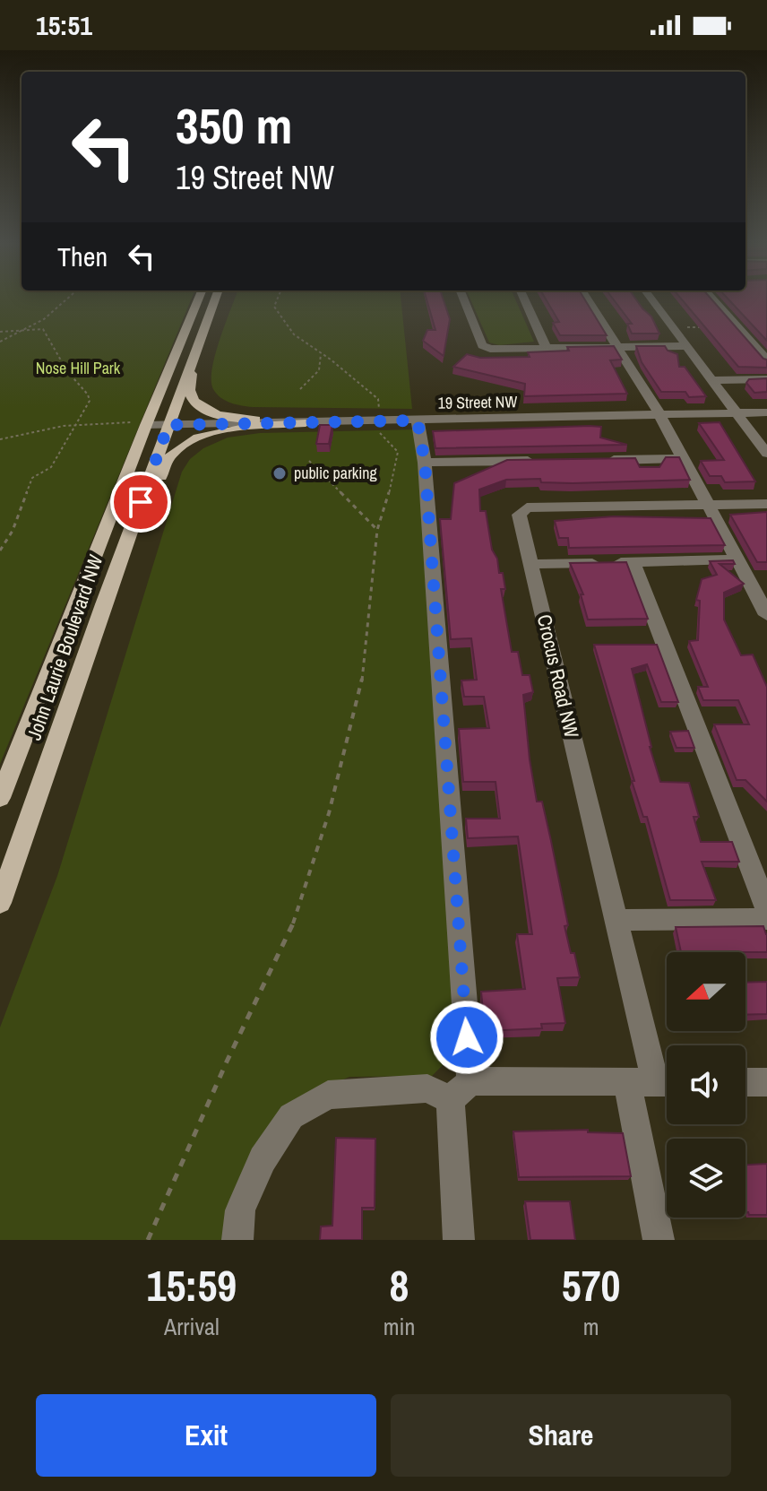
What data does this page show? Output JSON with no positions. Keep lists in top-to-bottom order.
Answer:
{
  "streets": {
    "main road": ["John Laurie Boulevard NW"],
    "street": ["19 Street NW", "Crocus Road NW"]
  },
  "crossings": [
    ["19 Street NW", "John Laurie Boulevard NW"]
  ],
  "parks": ["Nose Hill Park"],
  "places": ["public parking"],
  "north": "left",
  "page": {
    "status": "15:51",
    "turn": ["350 m", "19 Street NW"],
    "then": "Then",
    "eta": [
      "15:59",
      "Arrival",
      "8",
      "min",
      "570",
      "m"
    ],
    "buttons": ["Exit", "Share"]
  }
}
